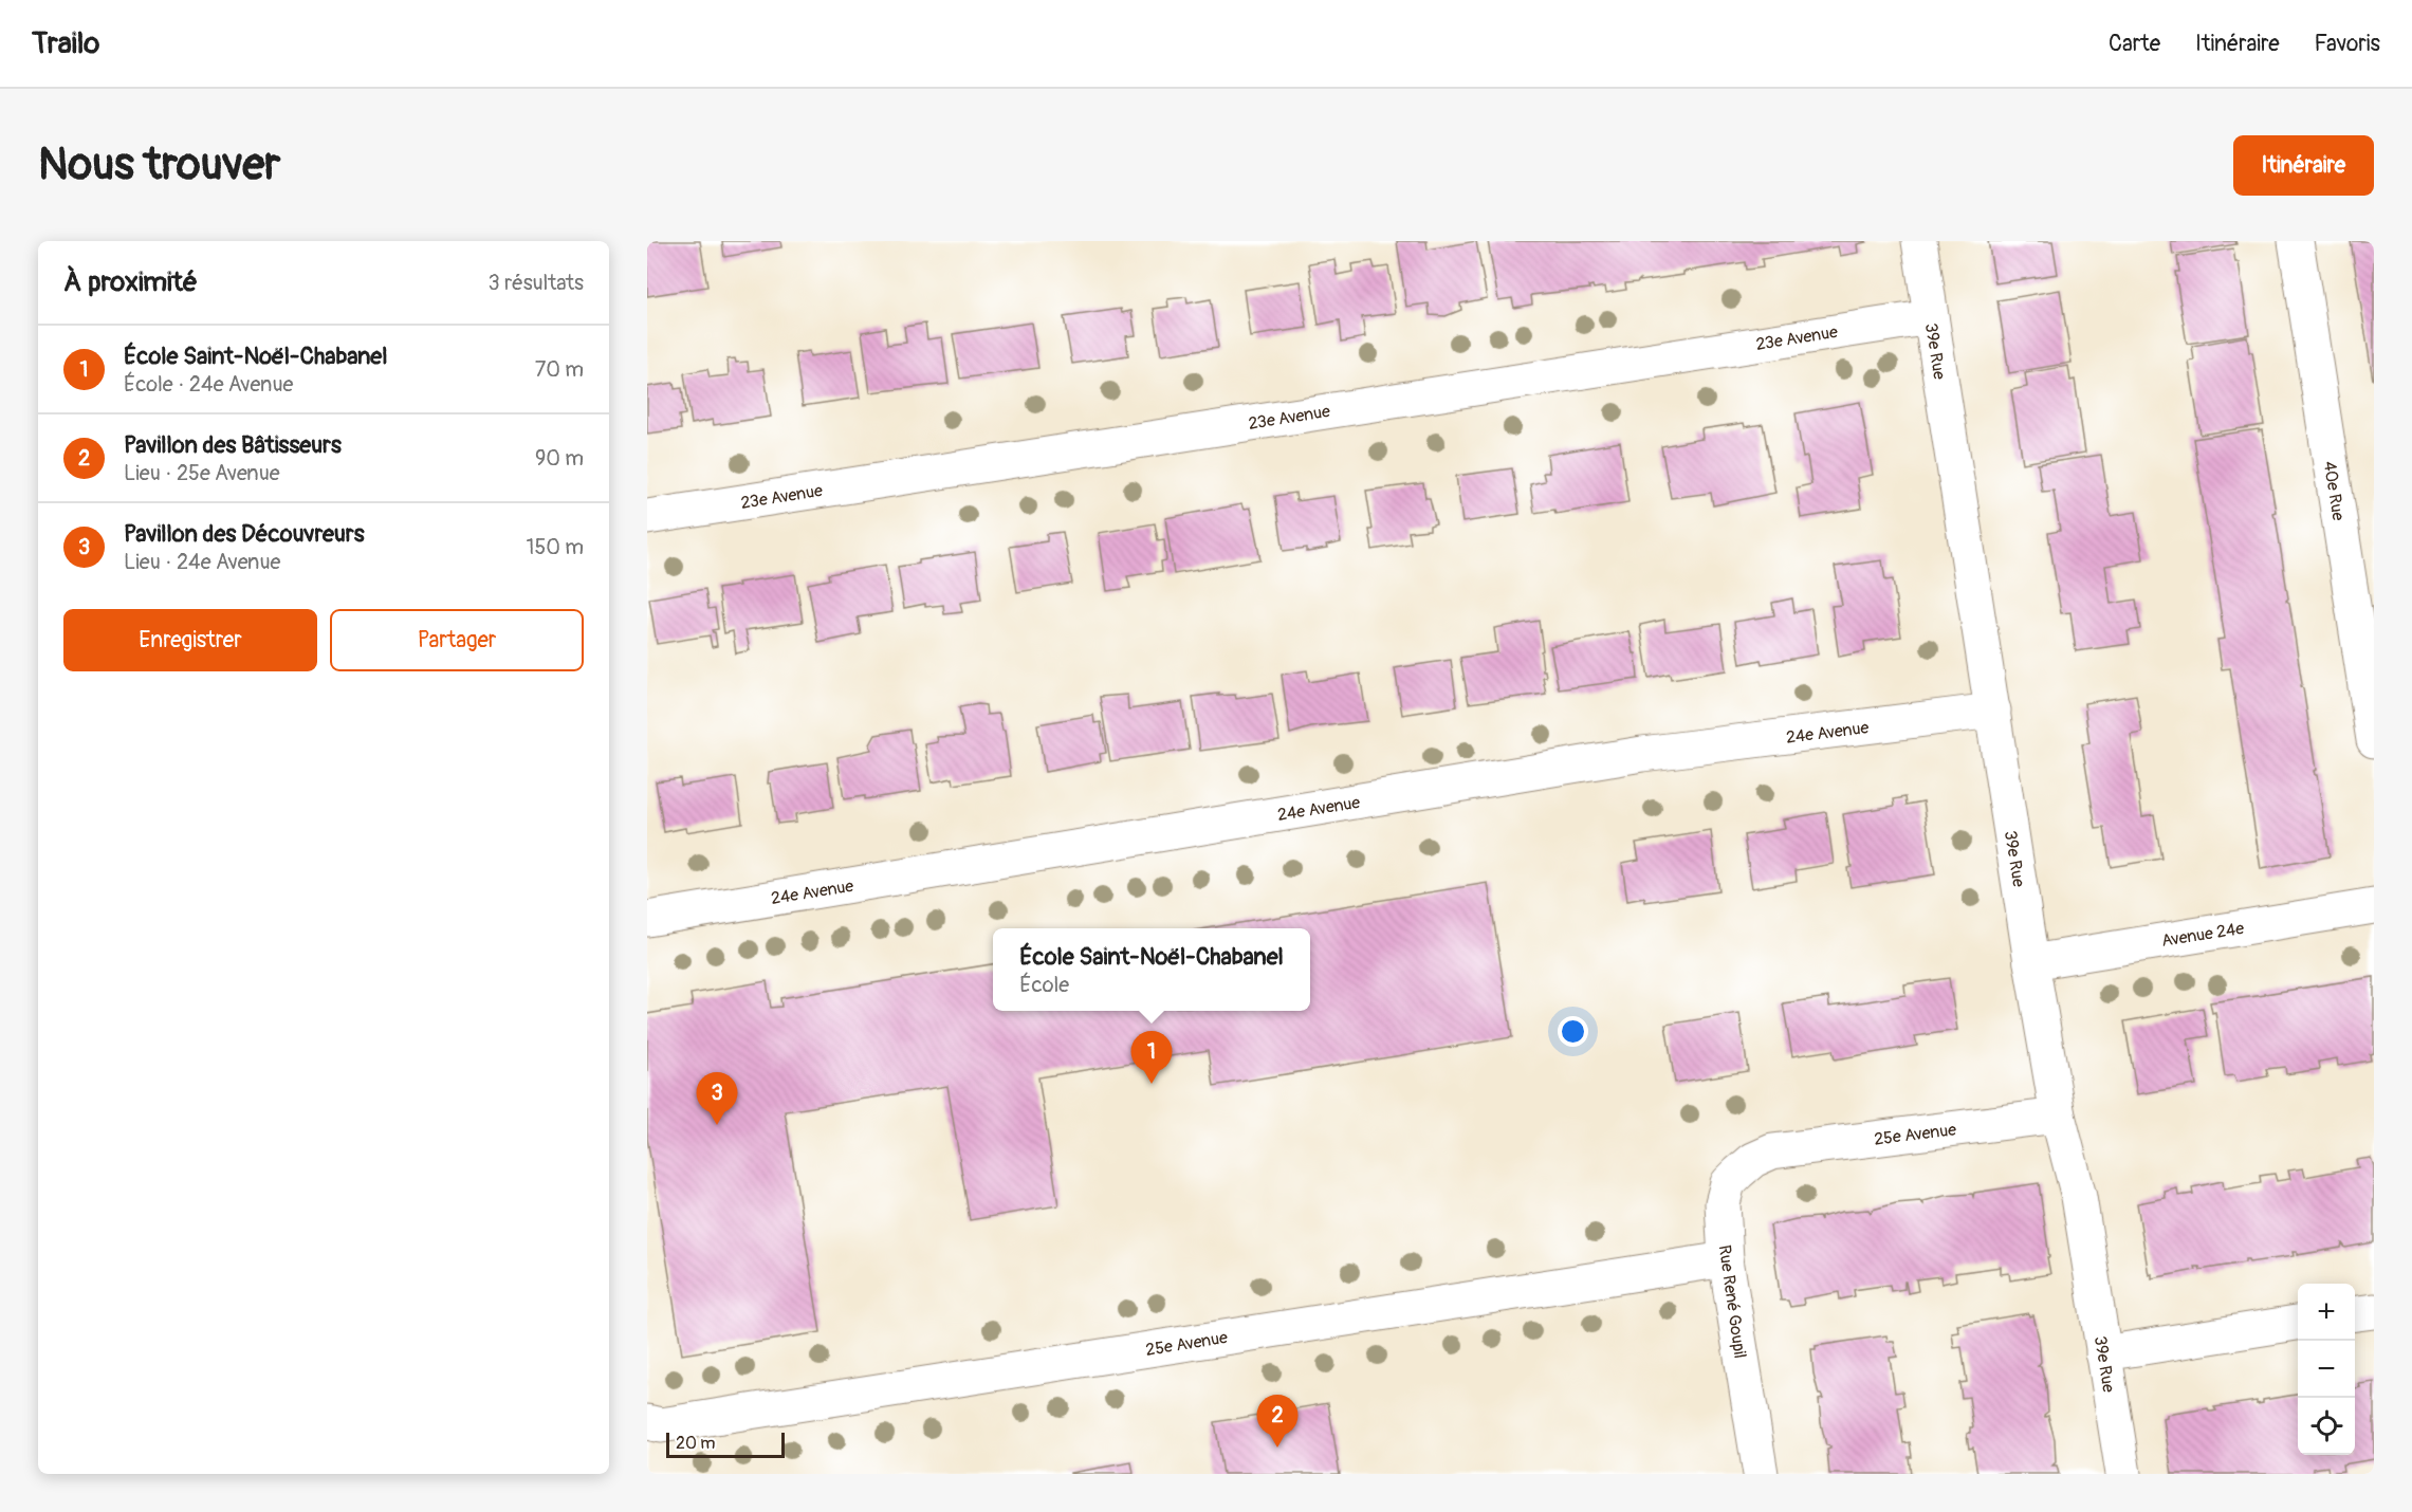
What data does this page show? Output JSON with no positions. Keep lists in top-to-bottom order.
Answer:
{
  "streets": {
    "street": [
      "23e Avenue",
      "39e Rue",
      "40e Rue",
      "24e Avenue",
      "Avenue 24e",
      "25e Avenue",
      "Rue René Goupil"
    ]
  },
  "crossings": [
    ["23e Avenue", "39e Rue"],
    ["39e Rue", "24e Avenue"],
    ["39e Rue", "Avenue 24e"],
    ["39e Rue", "25e Avenue"],
    ["25e Avenue", "Rue René Goupil"]
  ],
  "scale_bar": "20 m",
  "page": {
    "header": "Trailo",
    "nav": ["Carte", "Itinéraire", "Favoris"],
    "buttons": [
      "Itinéraire",
      ["Enregistrer", "Partager"]
    ],
    "title": "Nous trouver",
    "heading": ["À proximité", "3 résultats"],
    "list": [
      {
        "mark": "1",
        "name": "École Saint-Noël-Chabanel",
        "note": "École · 24e Avenue",
        "value": "70 m"
      },
      {
        "mark": "2",
        "name": "Pavillon des Bâtisseurs",
        "note": "Lieu · 25e Avenue",
        "value": "90 m"
      },
      {
        "mark": "3",
        "name": "Pavillon des Découvreurs",
        "note": "Lieu · 24e Avenue",
        "value": "150 m"
      }
    ],
    "popup": ["École Saint-Noël-Chabanel", "École"],
    "pins": ["1", "3", "2"],
    "map_buttons": ["+", "−"],
    "scale": "20 m"
  }
}
